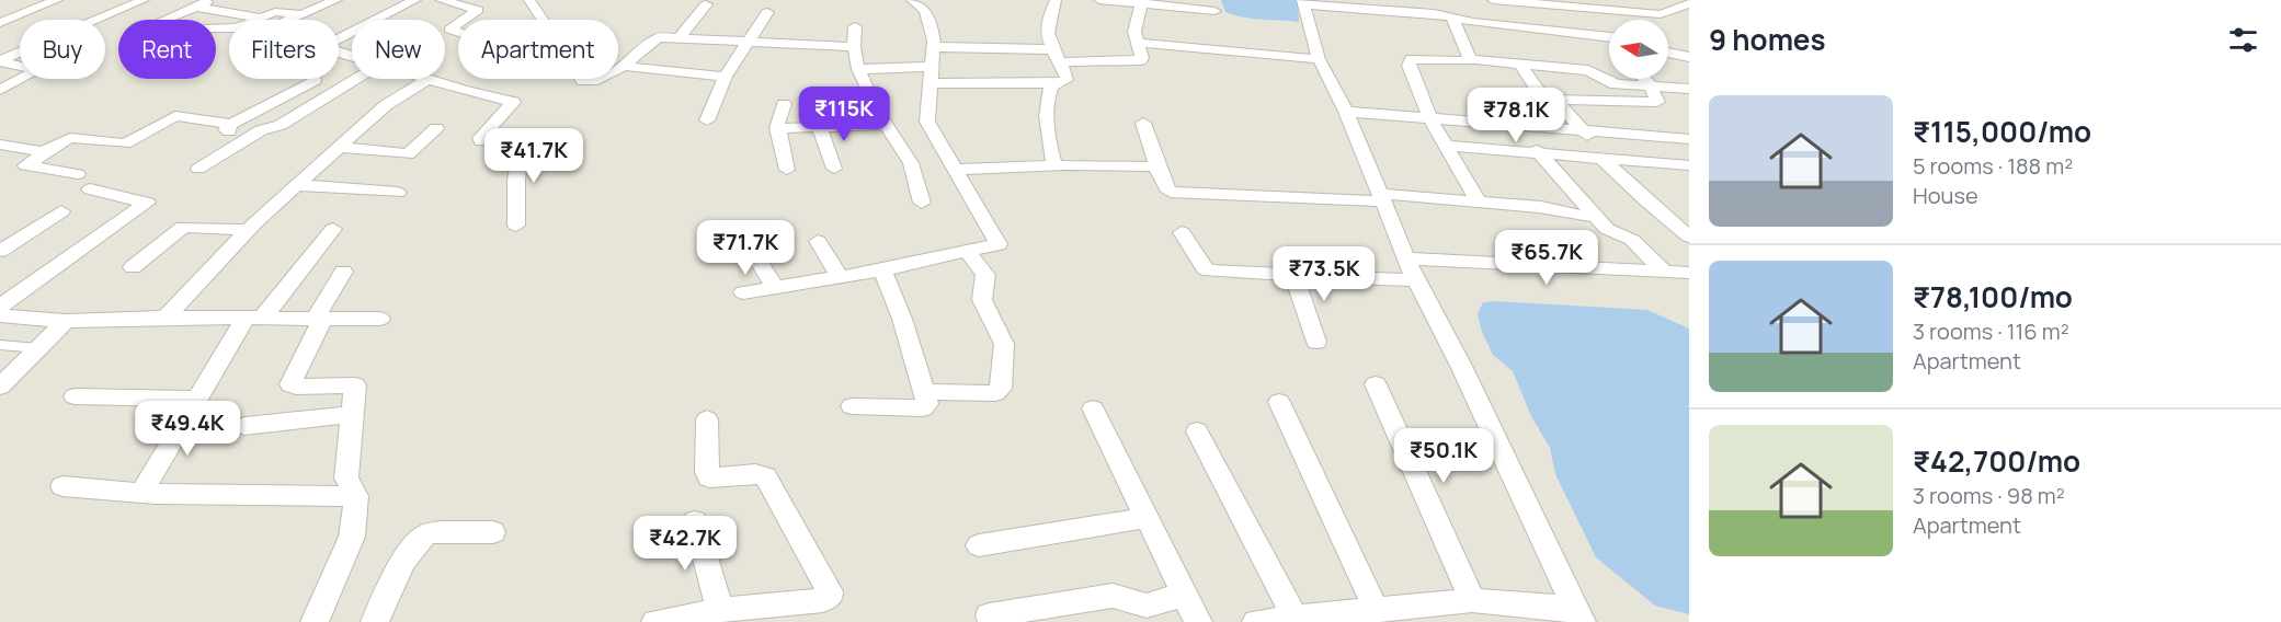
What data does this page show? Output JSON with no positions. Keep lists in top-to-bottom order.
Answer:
{
  "north": "left",
  "page": {
    "heading": "9 homes",
    "chip": [
      "Buy",
      "Rent",
      "Filters",
      "New",
      "Apartment"
    ],
    "list": [
      {
        "name": "₹115,000/mo",
        "note": "5 rooms · 188 m² · House"
      },
      {
        "name": "₹78,100/mo",
        "note": "3 rooms · 116 m² · Apartment"
      },
      {
        "name": "₹42,700/mo",
        "note": "3 rooms · 98 m² · Apartment"
      }
    ],
    "price": [
      "₹115K",
      "₹78.1K",
      "₹41.7K",
      "₹71.7K",
      "₹65.7K",
      "₹73.5K",
      "₹49.4K",
      "₹50.1K",
      "₹42.7K"
    ]
  }
}
